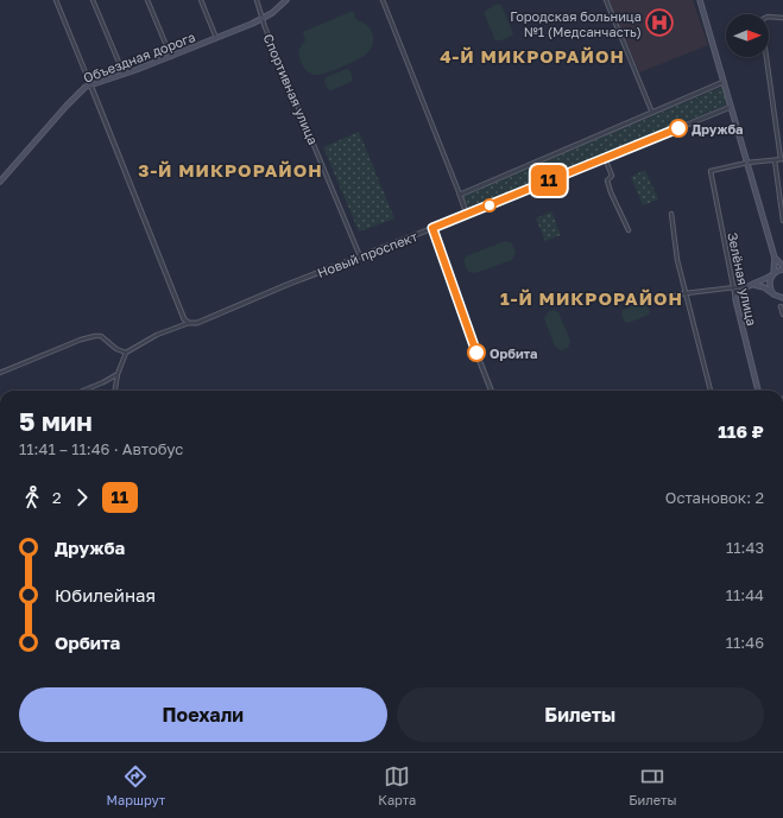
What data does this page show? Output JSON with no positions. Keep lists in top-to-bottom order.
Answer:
{
  "streets": {
    "main road": ["Объездная дорога", "Зелёная улица"],
    "street": ["Спортивная улица", "Новый проспект"]
  },
  "crossings": [
    ["Объездная дорога", "Спортивная улица"],
    ["Спортивная улица", "Новый проспект"]
  ],
  "districts": ["4-Й МИКРОРАЙОН", "3-Й МИКРОРАЙОН", "1-Й МИКРОРАЙОН"],
  "places": {
    "hospital": ["Городская больница №1 (Медсанчасть)"],
    "other": ["Дружба", "Орбита"]
  },
  "lines": ["bus line 11"],
  "north": "right",
  "page": {
    "on_map": "11",
    "heading": ["5 мин", "11:41 – 11:46 · Автобус", "116 ₽"],
    "legs": ["2", "11", "Остановок: 2"],
    "list": [
      {
        "name": "Дружба",
        "value": "11:43"
      },
      {
        "name": "Юбилейная",
        "value": "11:44"
      },
      {
        "name": "Орбита",
        "value": "11:46"
      }
    ],
    "buttons": ["Поехали", "Билеты"],
    "tabs": ["Маршрут", "Карта", "Билеты"]
  }
}
